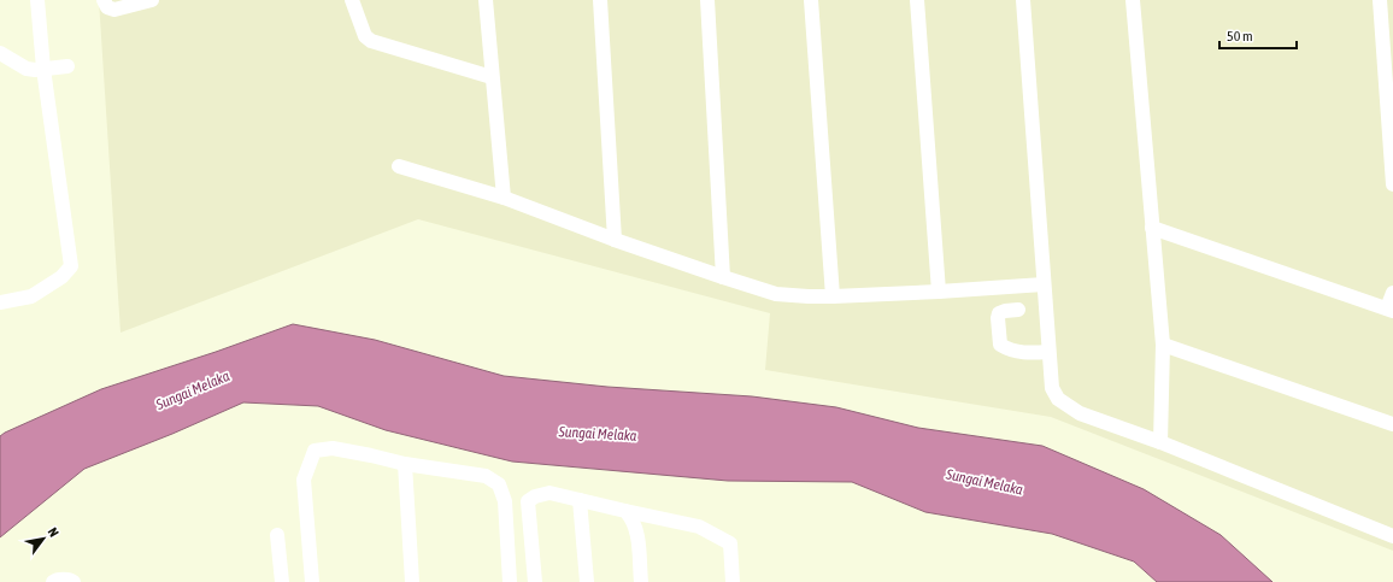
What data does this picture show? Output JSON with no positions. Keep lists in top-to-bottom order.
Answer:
{
  "water": ["Sungai Melaka"],
  "scale_bar": "50 m",
  "north": "top right"
}
